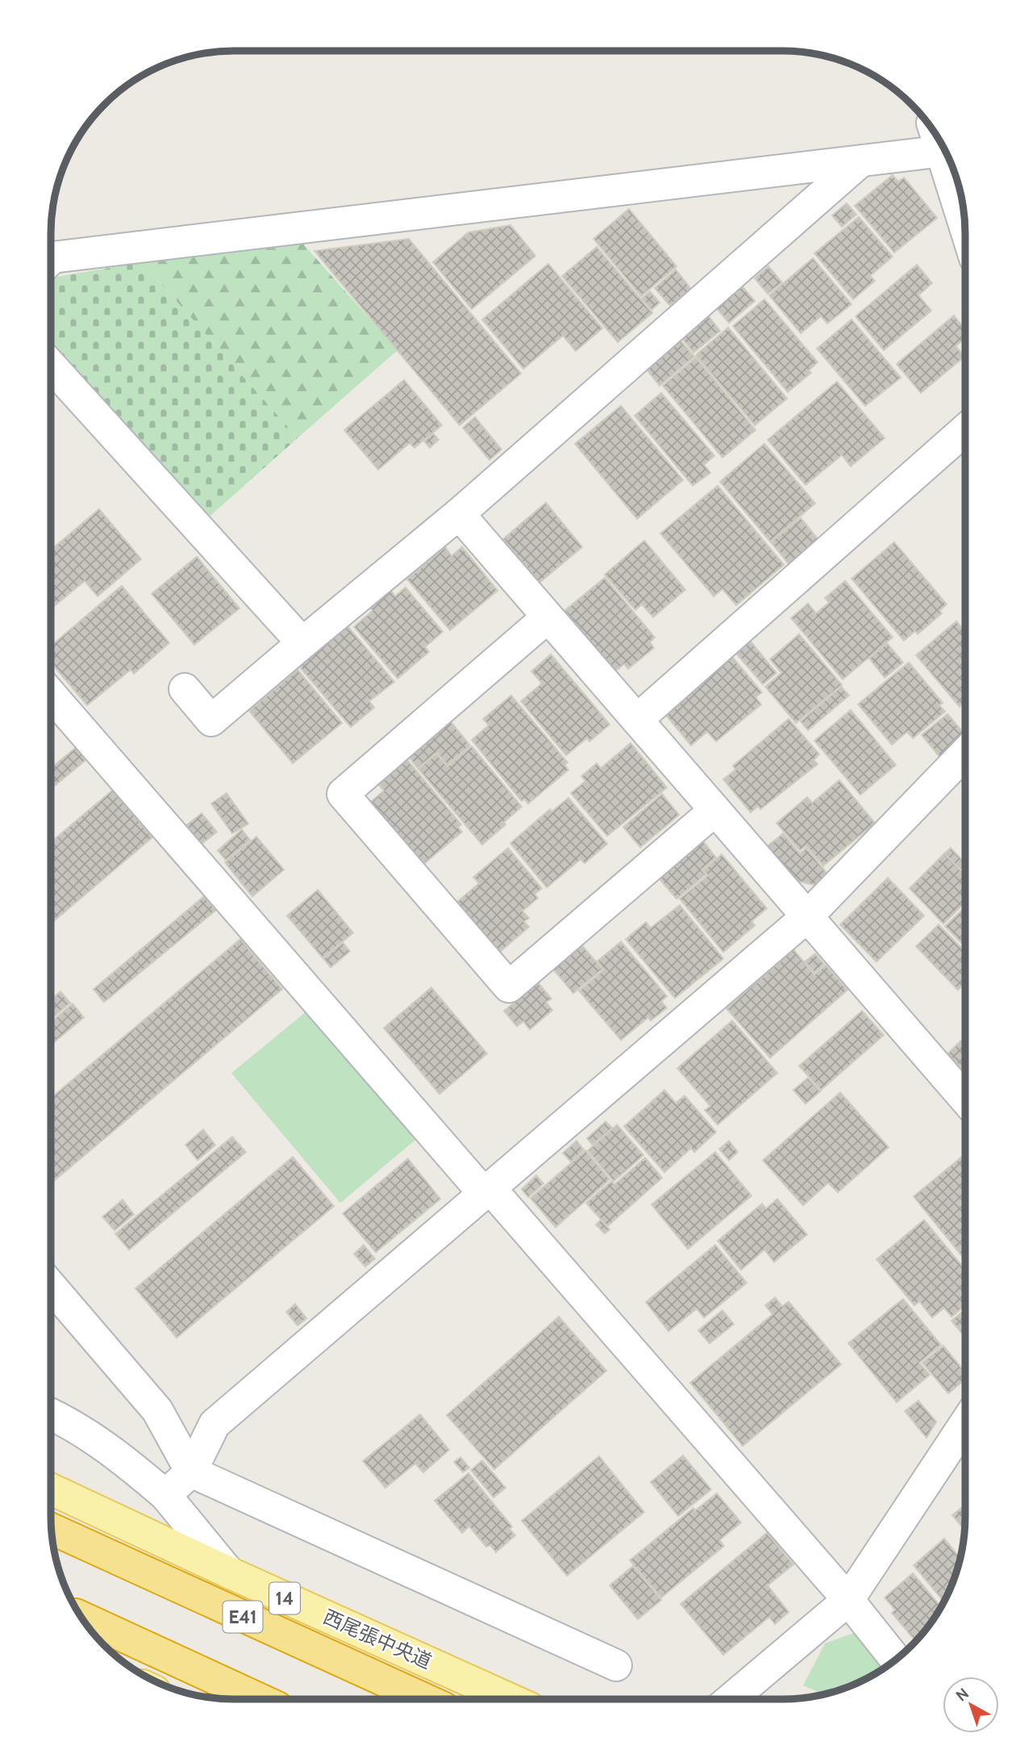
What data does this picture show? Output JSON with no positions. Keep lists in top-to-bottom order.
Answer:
{
  "streets": {
    "highway": ["E41"],
    "main road": ["14", "西尾張中央道"]
  },
  "north": "top left"
}
